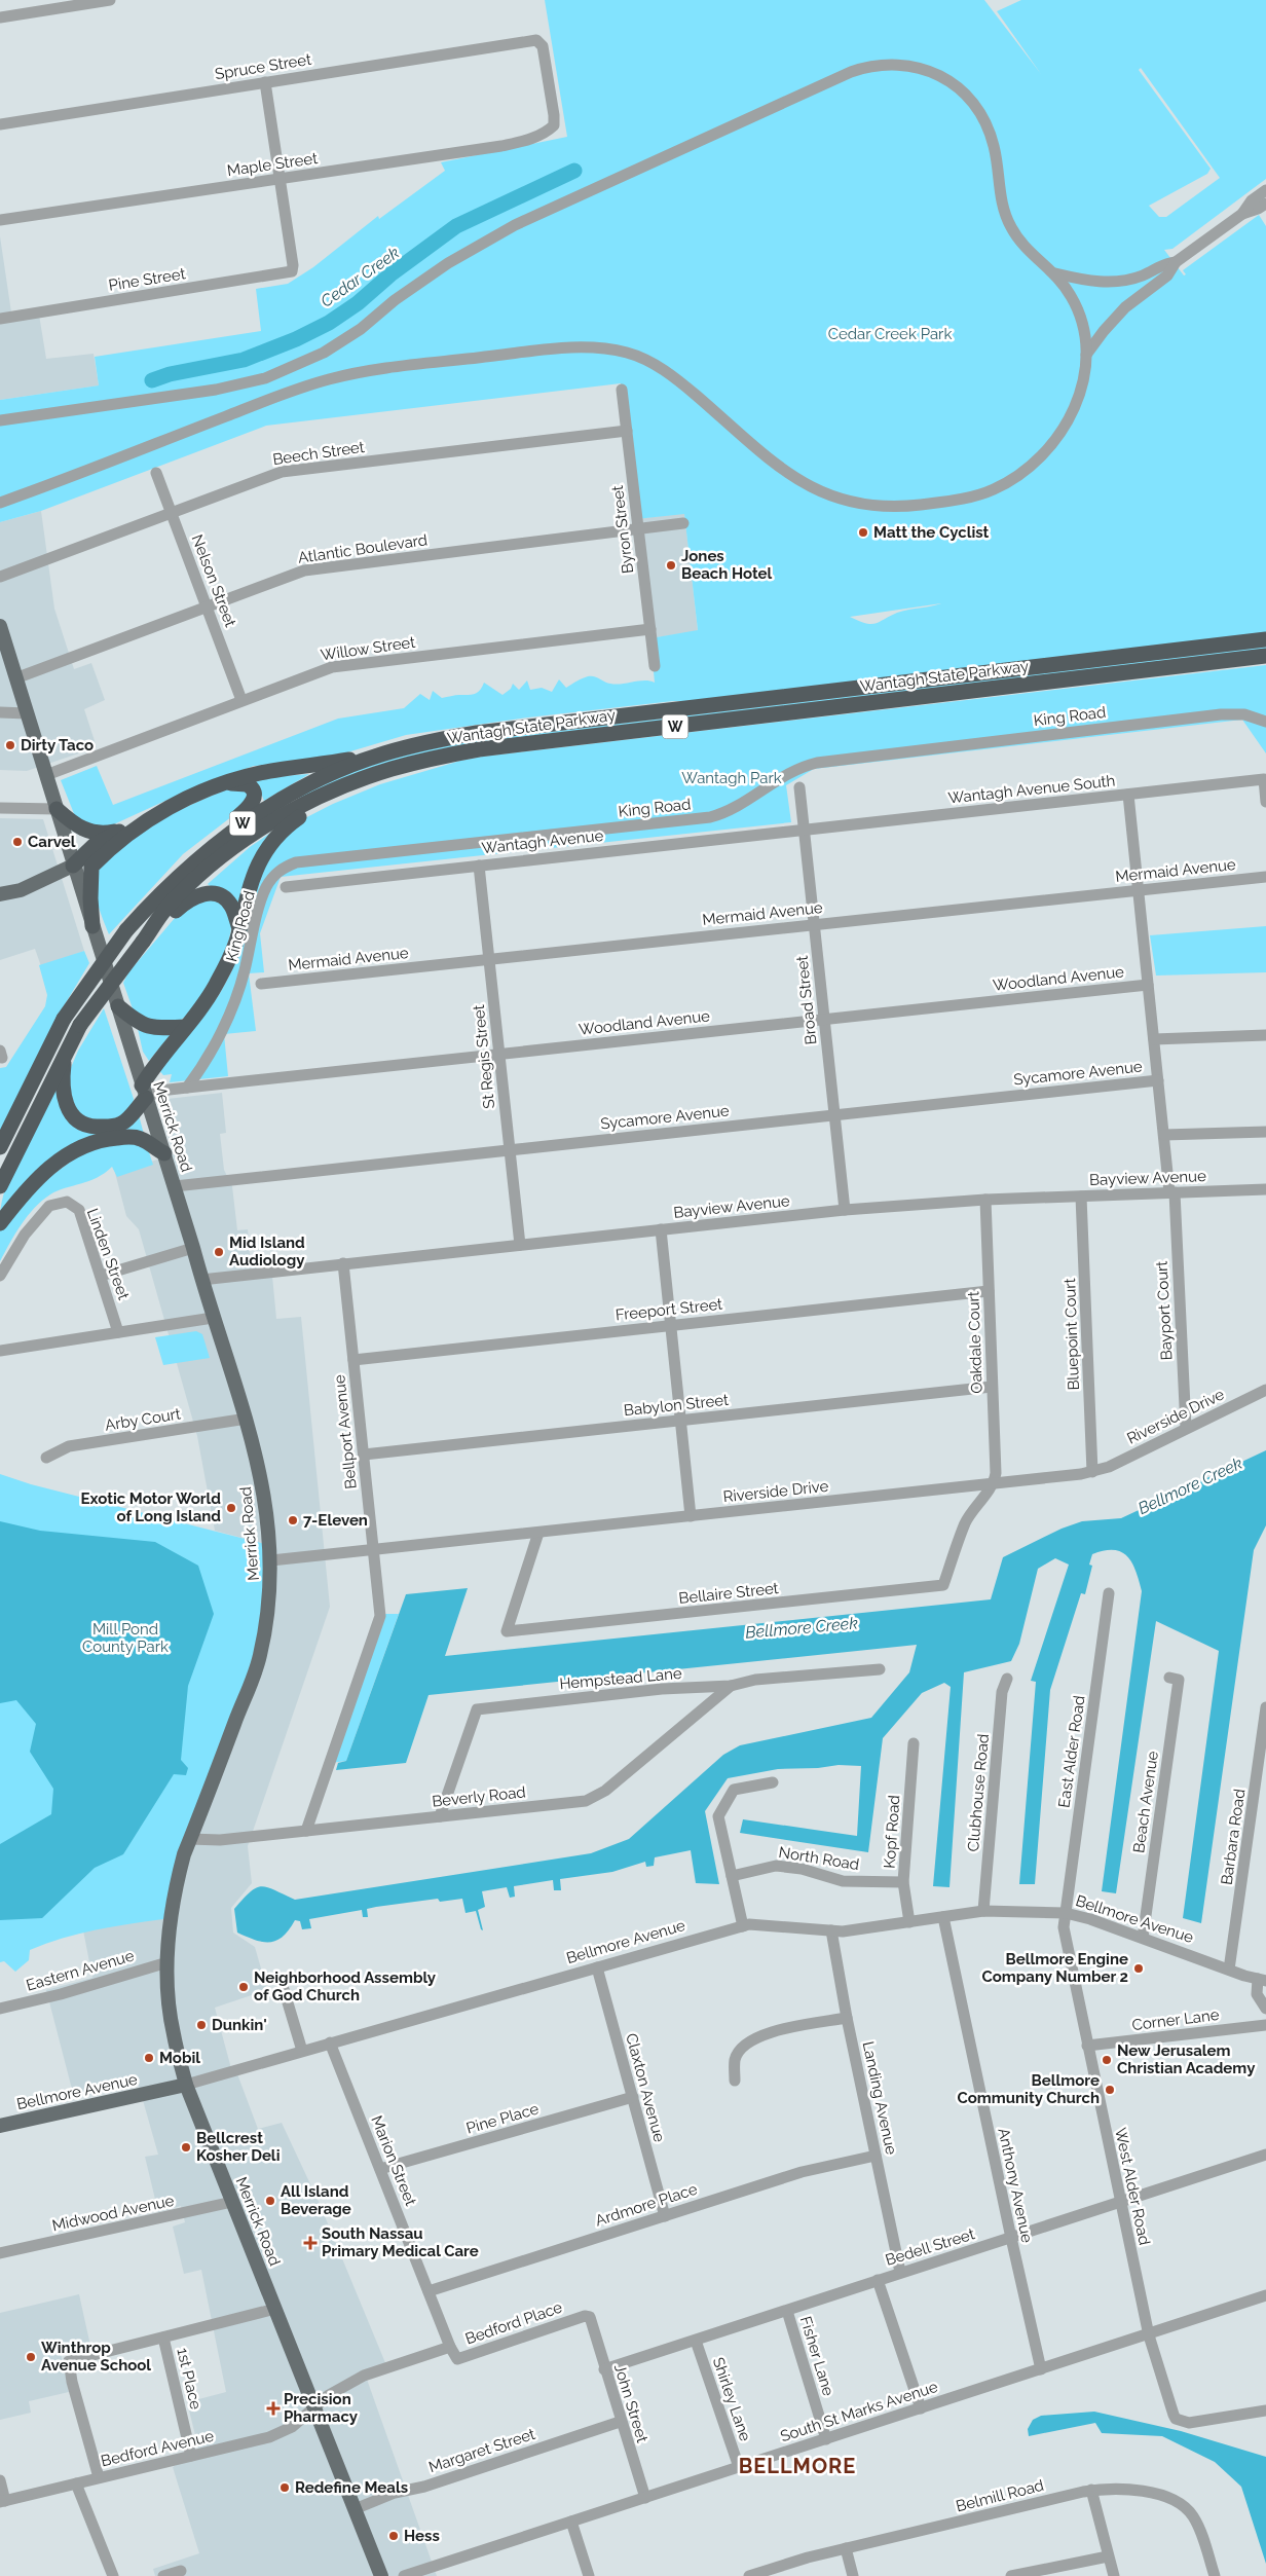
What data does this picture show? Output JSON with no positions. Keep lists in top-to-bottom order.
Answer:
{
  "streets": {
    "highway": ["Wantagh State Parkway", "W"],
    "main road": ["Merrick Road", "Bellmore Avenue"],
    "street": [
      "Spruce Street",
      "Maple Street",
      "Pine Street",
      "Beech Street",
      "Byron Street",
      "Atlantic Boulevard",
      "Nelson Street",
      "Willow Street",
      "King Road",
      "Wantagh Avenue South",
      "Wantagh Avenue",
      "Mermaid Avenue",
      "Woodland Avenue",
      "Broad Street",
      "St Regis Street",
      "Sycamore Avenue",
      "Bayview Avenue",
      "Linden Street",
      "Freeport Street",
      "Bayport Court",
      "Bluepoint Court",
      "Oakdale Court",
      "Babylon Street",
      "Riverside Drive",
      "Arby Court",
      "Bellport Avenue",
      "Bellaire Street",
      "Hempstead Lane",
      "East Alder Road",
      "Clubhouse Road",
      "Beverly Road",
      "Beach Avenue",
      "Kopf Road",
      "Barbara Road",
      "North Road",
      "Eastern Avenue",
      "Corner Lane",
      "Claxton Avenue",
      "Landing Avenue",
      "Pine Place",
      "Marion Street",
      "Anthony Avenue",
      "West Alder Road",
      "Ardmore Place",
      "Midwood Avenue",
      "Bedell Street",
      "Bedford Place",
      "Fisher Lane",
      "1st Place",
      "Shirley Lane",
      "John Street",
      "South St Marks Avenue",
      "Bedford Avenue",
      "Margaret Street",
      "Belmill Road"
    ]
  },
  "crossings": [
    ["Spruce Street", "Maple Street"],
    ["Maple Street", "Pine Street"],
    ["Beech Street", "Byron Street"],
    ["Beech Street", "Nelson Street"],
    ["Byron Street", "Atlantic Boulevard"],
    ["Byron Street", "Willow Street"],
    ["Atlantic Boulevard", "Nelson Street"],
    ["Atlantic Boulevard", "Merrick Road"],
    ["Nelson Street", "Willow Street"],
    ["Willow Street", "Merrick Road"],
    ["King Road", "Woodland Avenue"],
    ["Wantagh Avenue South", "Wantagh Avenue"],
    ["Wantagh Avenue South", "Broad Street"],
    ["Wantagh Avenue South", "Bayport Court"],
    ["Wantagh Avenue", "Broad Street"],
    ["Wantagh Avenue", "St Regis Street"],
    ["Mermaid Avenue", "Broad Street"],
    ["Mermaid Avenue", "St Regis Street"],
    ["Mermaid Avenue", "Bayport Court"],
    ["Woodland Avenue", "Broad Street"],
    ["Woodland Avenue", "St Regis Street"],
    ["Woodland Avenue", "Merrick Road"],
    ["Woodland Avenue", "Bayport Court"],
    ["Broad Street", "Sycamore Avenue"],
    ["Broad Street", "Bayview Avenue"],
    ["St Regis Street", "Sycamore Avenue"],
    ["St Regis Street", "Bayview Avenue"],
    ["Sycamore Avenue", "Merrick Road"],
    ["Sycamore Avenue", "Bayport Court"],
    ["Merrick Road", "Bayview Avenue"],
    ["Merrick Road", "Riverside Drive"],
    ["Merrick Road", "Arby Court"],
    ["Merrick Road", "Beverly Road"],
    ["Merrick Road", "Bellmore Avenue"],
    ["Merrick Road", "Eastern Avenue"],
    ["Merrick Road", "Midwood Avenue"],
    ["Merrick Road", "Bedford Place"],
    ["Merrick Road", "Bedford Avenue"],
    ["Merrick Road", "Margaret Street"],
    ["Bayview Avenue", "Bayport Court"],
    ["Bayview Avenue", "Bluepoint Court"],
    ["Bayview Avenue", "Oakdale Court"],
    ["Bayview Avenue", "Bellport Avenue"],
    ["Freeport Street", "Oakdale Court"],
    ["Freeport Street", "Bellport Avenue"],
    ["Bayport Court", "Riverside Drive"],
    ["Bluepoint Court", "Riverside Drive"],
    ["Oakdale Court", "Babylon Street"],
    ["Oakdale Court", "Riverside Drive"],
    ["Oakdale Court", "Bellaire Street"],
    ["Babylon Street", "Bellport Avenue"],
    ["Riverside Drive", "Bellport Avenue"],
    ["Riverside Drive", "Bellaire Street"],
    ["Bellport Avenue", "Beverly Road"],
    ["Hempstead Lane", "Beverly Road"],
    ["East Alder Road", "Bellmore Avenue"],
    ["East Alder Road", "West Alder Road"],
    ["Clubhouse Road", "Bellmore Avenue"],
    ["Beach Avenue", "Bellmore Avenue"],
    ["Kopf Road", "North Road"],
    ["Kopf Road", "Bellmore Avenue"],
    ["Barbara Road", "Bellmore Avenue"],
    ["Bellmore Avenue", "Claxton Avenue"],
    ["Bellmore Avenue", "Landing Avenue"],
    ["Bellmore Avenue", "Marion Street"],
    ["Bellmore Avenue", "Anthony Avenue"],
    ["Bellmore Avenue", "West Alder Road"],
    ["Corner Lane", "West Alder Road"],
    ["Claxton Avenue", "Pine Place"],
    ["Claxton Avenue", "Ardmore Place"],
    ["Landing Avenue", "Ardmore Place"],
    ["Landing Avenue", "Bedell Street"],
    ["Pine Place", "Marion Street"],
    ["Marion Street", "Ardmore Place"],
    ["Marion Street", "Bedford Place"],
    ["Anthony Avenue", "Bedell Street"],
    ["Anthony Avenue", "South St Marks Avenue"],
    ["West Alder Road", "Bedell Street"],
    ["West Alder Road", "South St Marks Avenue"],
    ["Bedell Street", "Fisher Lane"],
    ["Bedell Street", "Shirley Lane"],
    ["Bedell Street", "John Street"],
    ["Bedford Place", "John Street"],
    ["Bedford Place", "Bedford Avenue"],
    ["Fisher Lane", "South St Marks Avenue"],
    ["1st Place", "Bedford Avenue"],
    ["Shirley Lane", "South St Marks Avenue"],
    ["John Street", "South St Marks Avenue"],
    ["John Street", "Margaret Street"]
  ],
  "districts": ["BELLMORE"],
  "water": ["Cedar Creek", "Bellmore Creek"],
  "parks": ["Cedar Creek Park", "Wantagh Park", "Mill Pond County Park"],
  "places": {
    "other": [
      "Matt the Cyclist",
      "Jones Beach Hotel",
      "Dirty Taco",
      "Carvel",
      "Mid Island Audiology",
      "Exotic Motor World of Long Island",
      "7-Eleven",
      "Bellmore Engine Company Number 2",
      "Neighborhood Assembly of God Church",
      "Dunkin'",
      "Mobil",
      "New Jerusalem Christian Academy",
      "Bellmore Community Church",
      "Bellcrest Kosher Deli",
      "All Island Beverage",
      "Winthrop Avenue School",
      "Redefine Meals",
      "Hess"
    ],
    "health": ["South Nassau Primary Medical Care", "Precision Pharmacy"]
  }
}
